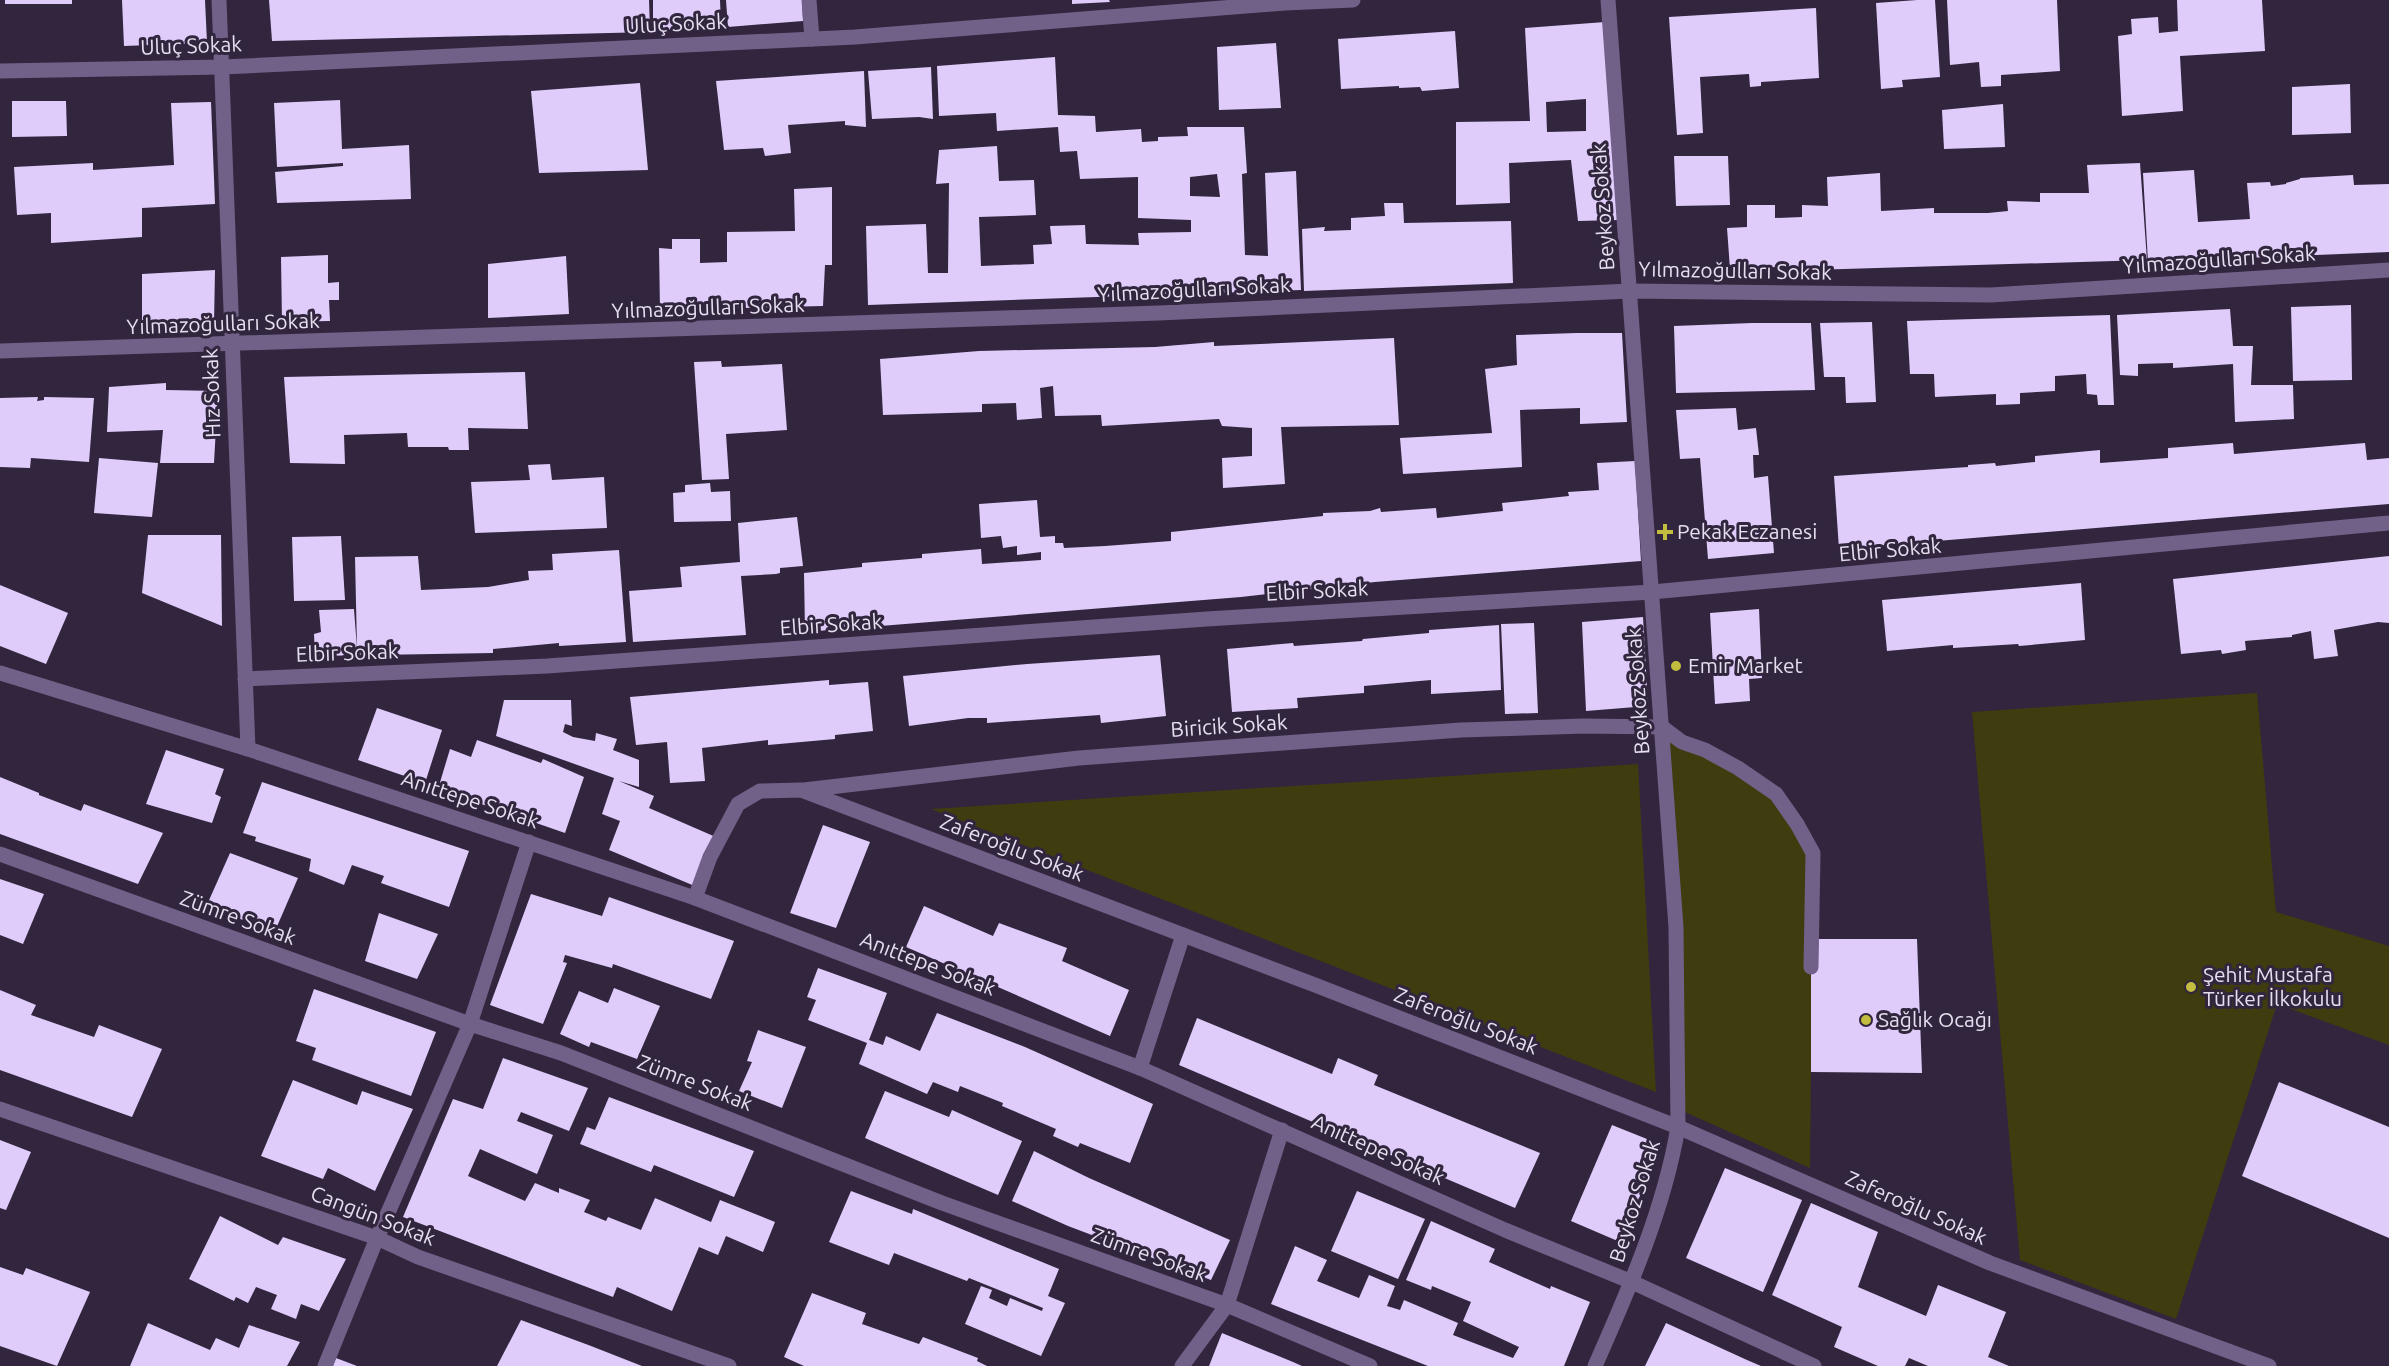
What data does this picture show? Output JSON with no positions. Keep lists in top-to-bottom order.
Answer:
{
  "streets": {
    "street": [
      "Uluç Sokak",
      "Beykoz Sokak",
      "Yılmazoğulları Sokak",
      "Hız Sokak",
      "Elbir Sokak",
      "Biricik Sokak",
      "Anıttepe Sokak",
      "Zaferoğlu Sokak",
      "Zümre Sokak",
      "Cangün Sokak"
    ]
  },
  "crossings": [
    ["Uluç Sokak", "Hız Sokak"],
    ["Beykoz Sokak", "Yılmazoğulları Sokak"],
    ["Beykoz Sokak", "Elbir Sokak"],
    ["Beykoz Sokak", "Biricik Sokak"],
    ["Beykoz Sokak", "Anıttepe Sokak"],
    ["Beykoz Sokak", "Zaferoğlu Sokak"],
    ["Yılmazoğulları Sokak", "Hız Sokak"],
    ["Hız Sokak", "Elbir Sokak"],
    ["Hız Sokak", "Anıttepe Sokak"],
    ["Biricik Sokak", "Zaferoğlu Sokak"],
    ["Anıttepe Sokak", "Zaferoğlu Sokak"]
  ],
  "places": {
    "health": ["Pekak Eczanesi"],
    "other": ["Emir Market", "Şehit Mustafa Türker İlkokulu", "Sağlık Ocağı"]
  }
}
